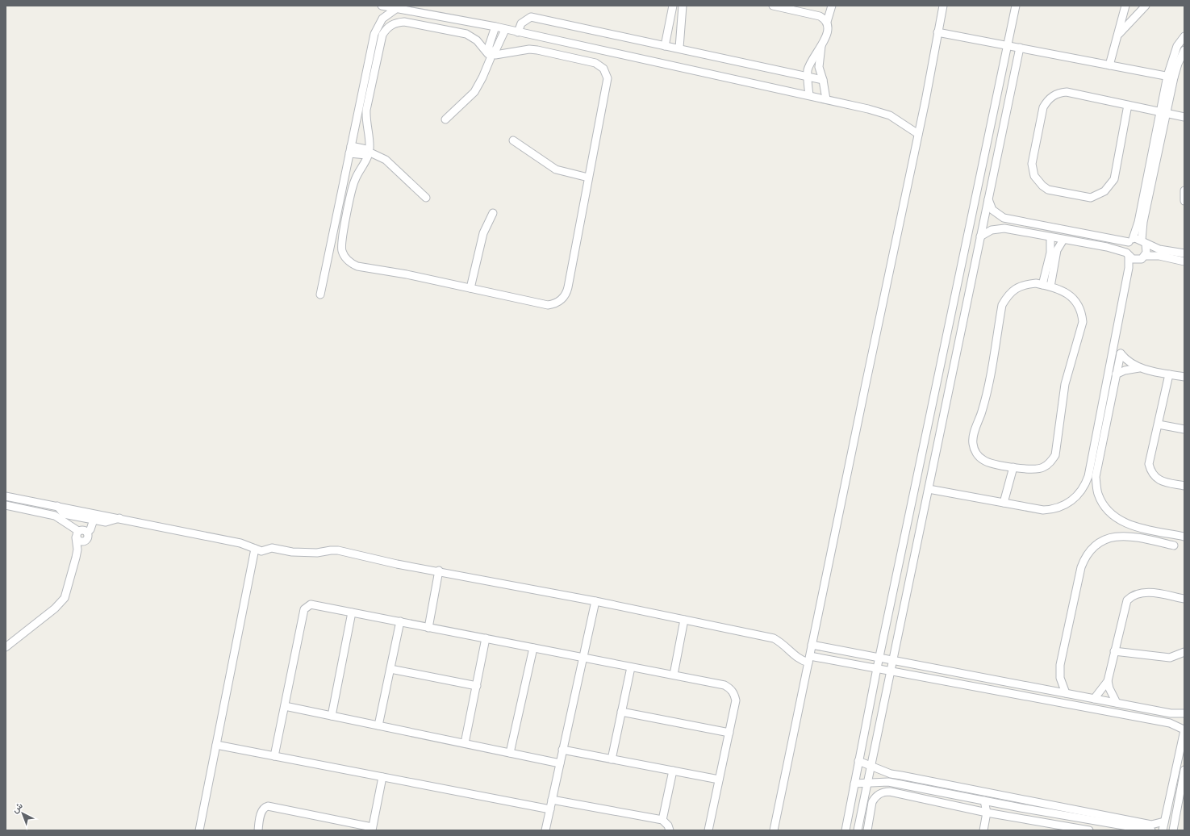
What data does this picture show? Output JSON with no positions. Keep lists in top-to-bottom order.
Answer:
{
  "north": "top left"
}
